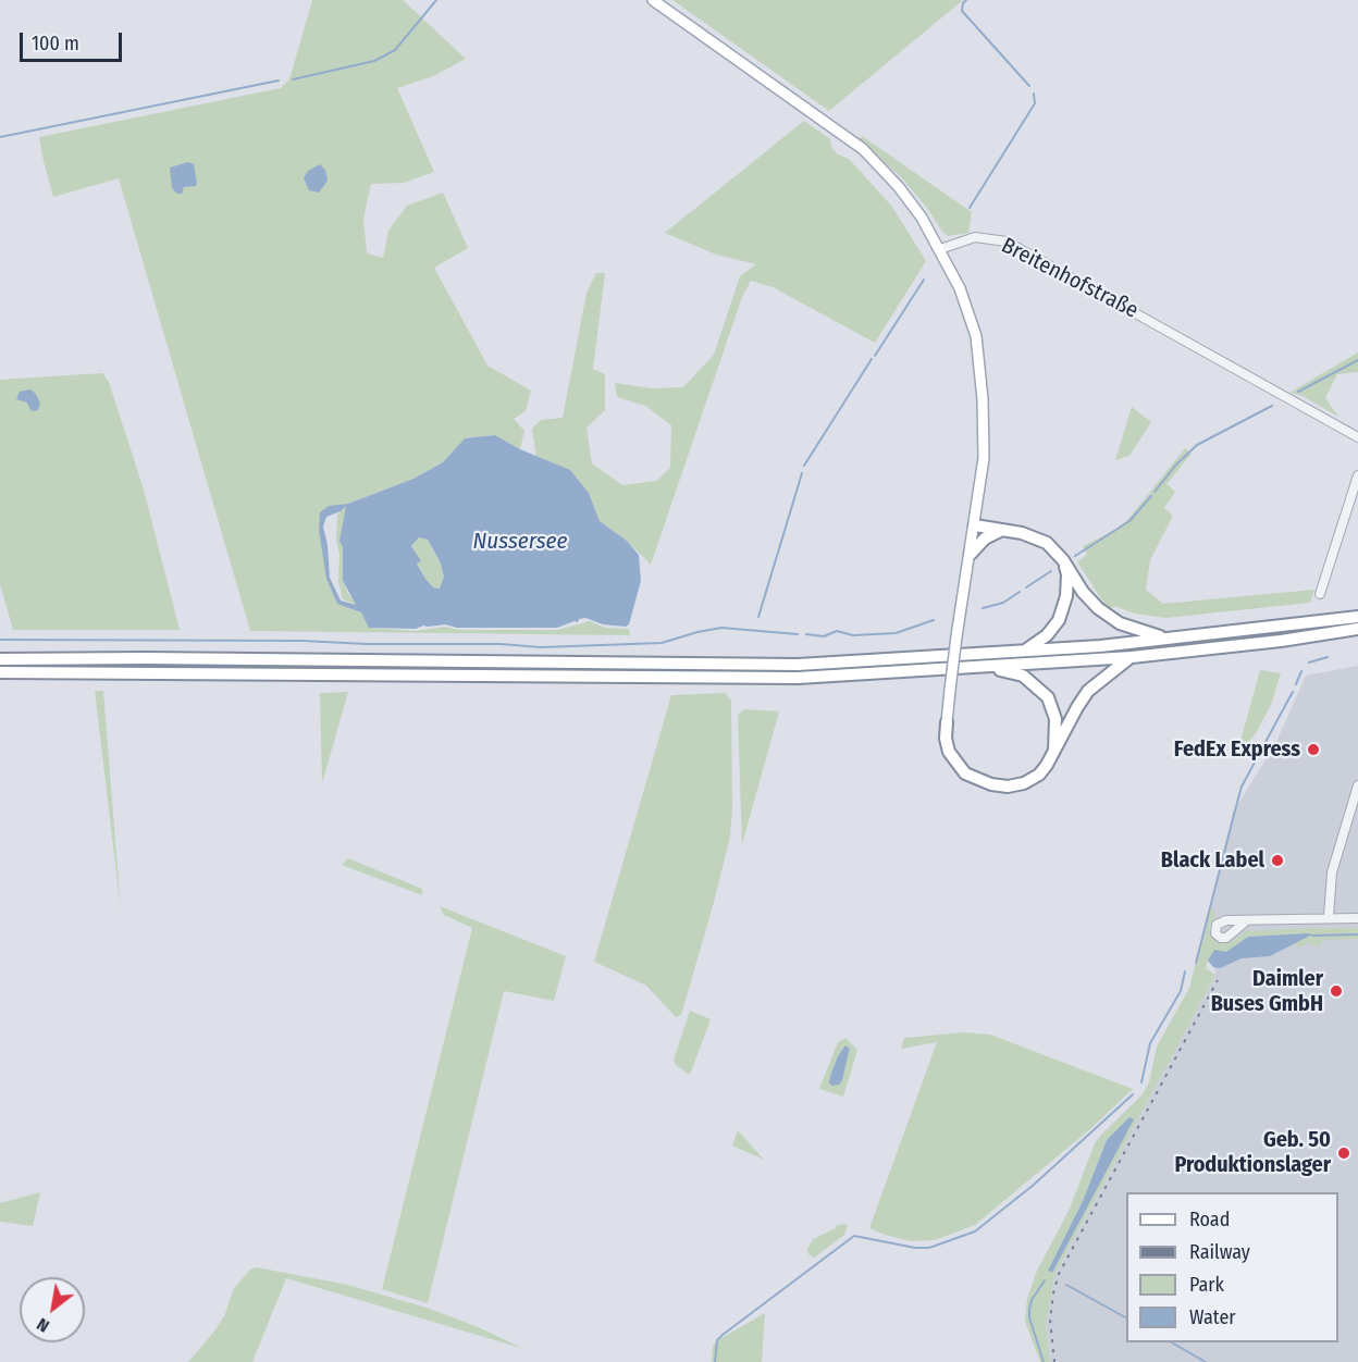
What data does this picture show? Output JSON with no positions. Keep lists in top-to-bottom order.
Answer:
{
  "streets": {
    "street": ["Breitenhofstraße"]
  },
  "water": ["Nussersee"],
  "places": [
    "FedEx Express",
    "Black Label",
    "Daimler Buses GmbH",
    "Geb. 50 Produktionslager"
  ],
  "legend": [
    "Road",
    "Railway",
    "Park",
    "Water"
  ],
  "scale_bar": "100 m",
  "north": "bottom left"
}
